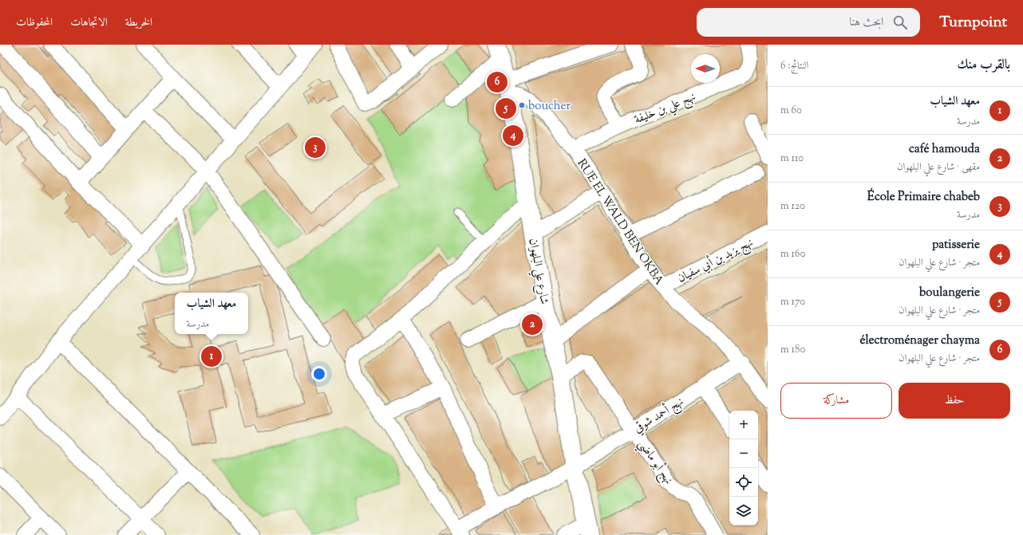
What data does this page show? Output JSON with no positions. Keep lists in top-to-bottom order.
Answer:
{
  "streets": {
    "street": [
      "نهج علي بن خليفة",
      "RUE EL WALD BEN OKBA",
      "نهج يزيد بن أبي سفيان",
      "شارع علي البلهوان",
      "نهج أحمد شوقي",
      "نهج أبو ماضي"
    ]
  },
  "crossings": [
    ["نهج علي بن خليفة", "RUE EL WALD BEN OKBA"],
    ["RUE EL WALD BEN OKBA", "نهج يزيد بن أبي سفيان"],
    ["RUE EL WALD BEN OKBA", "شارع علي البلهوان"],
    ["RUE EL WALD BEN OKBA", "نهج أحمد شوقي"],
    ["شارع علي البلهوان", "نهج أحمد شوقي"],
    ["شارع علي البلهوان", "نهج أبو ماضي"],
    ["نهج أحمد شوقي", "نهج أبو ماضي"]
  ],
  "places": ["boucher"],
  "north": "left",
  "page": {
    "header": "Turnpoint",
    "search": "ابحث هنا",
    "nav": ["الخريطة", "الاتجاهات", "المحفوظات"],
    "heading": ["بالقرب منك", "النتائج: 6"],
    "pins": [
      "6",
      "5",
      "4",
      "3",
      "2",
      "1"
    ],
    "list": [
      {
        "mark": "1",
        "name": "معهد الشياب",
        "note": "مدرسة",
        "value": "60 m"
      },
      {
        "mark": "2",
        "name": "café hamouda",
        "note": "مقهى · شارع علي البلهوان",
        "value": "110 m"
      },
      {
        "mark": "3",
        "name": "École Primaire chabeb",
        "note": "مدرسة",
        "value": "120 m"
      },
      {
        "mark": "4",
        "name": "patisserie",
        "note": "متجر · شارع علي البلهوان",
        "value": "160 m"
      },
      {
        "mark": "5",
        "name": "boulangerie",
        "note": "متجر · شارع علي البلهوان",
        "value": "170 m"
      },
      {
        "mark": "6",
        "name": "électroménager chayma",
        "note": "متجر · شارع علي البلهوان",
        "value": "180 m"
      }
    ],
    "popup": ["معهد الشياب", "مدرسة"],
    "buttons": ["حفظ", "مشاركة"],
    "map_buttons": ["+", "−"]
  }
}
